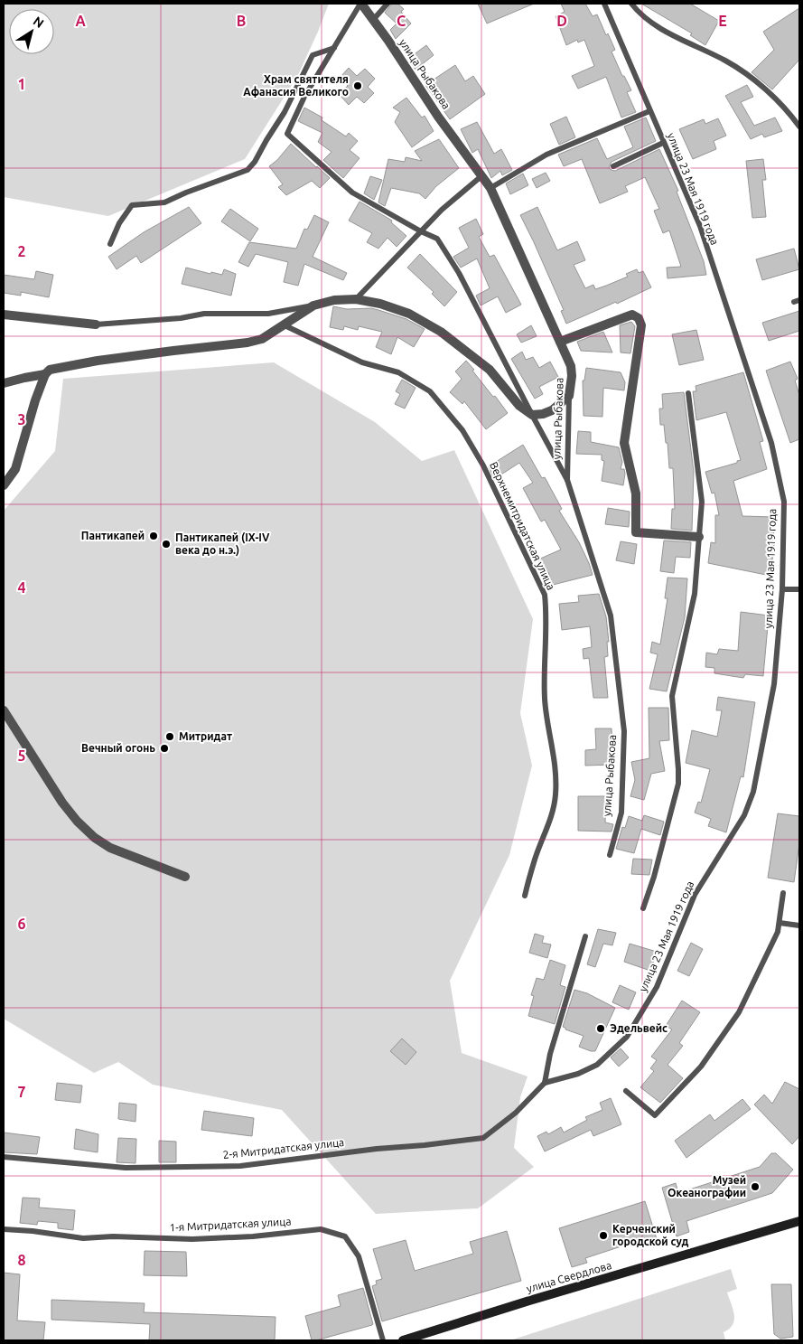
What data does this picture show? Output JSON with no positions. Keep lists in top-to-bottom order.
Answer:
{
  "streets": {
    "main road": ["улица Свердлова"],
    "street": ["улица Рыбакова"],
    "lane": [
      "улица 23 Мая 1919 года",
      "Верхнемитридатская улица",
      "2-я Митридатская улица",
      "1-я Митридатская улица"
    ]
  },
  "crossings": [
    ["улица 23 Мая 1919 года", "2-я Митридатская улица"]
  ],
  "places": [
    "Храм святителя Афанасия Великого",
    "Пантикапей",
    "Пантикапей (IX-IV века до н.э.)",
    "Митридат",
    "Вечный огонь",
    "Эдельвейс",
    "Музей Океанографии",
    "Керченский городской суд"
  ],
  "north": "top right",
  "grid": {
    "columns": [
      "A",
      "B",
      "C",
      "D",
      "E"
    ],
    "rows": [
      "1",
      "2",
      "3",
      "4",
      "5",
      "6",
      "7",
      "8"
    ]
  }
}
